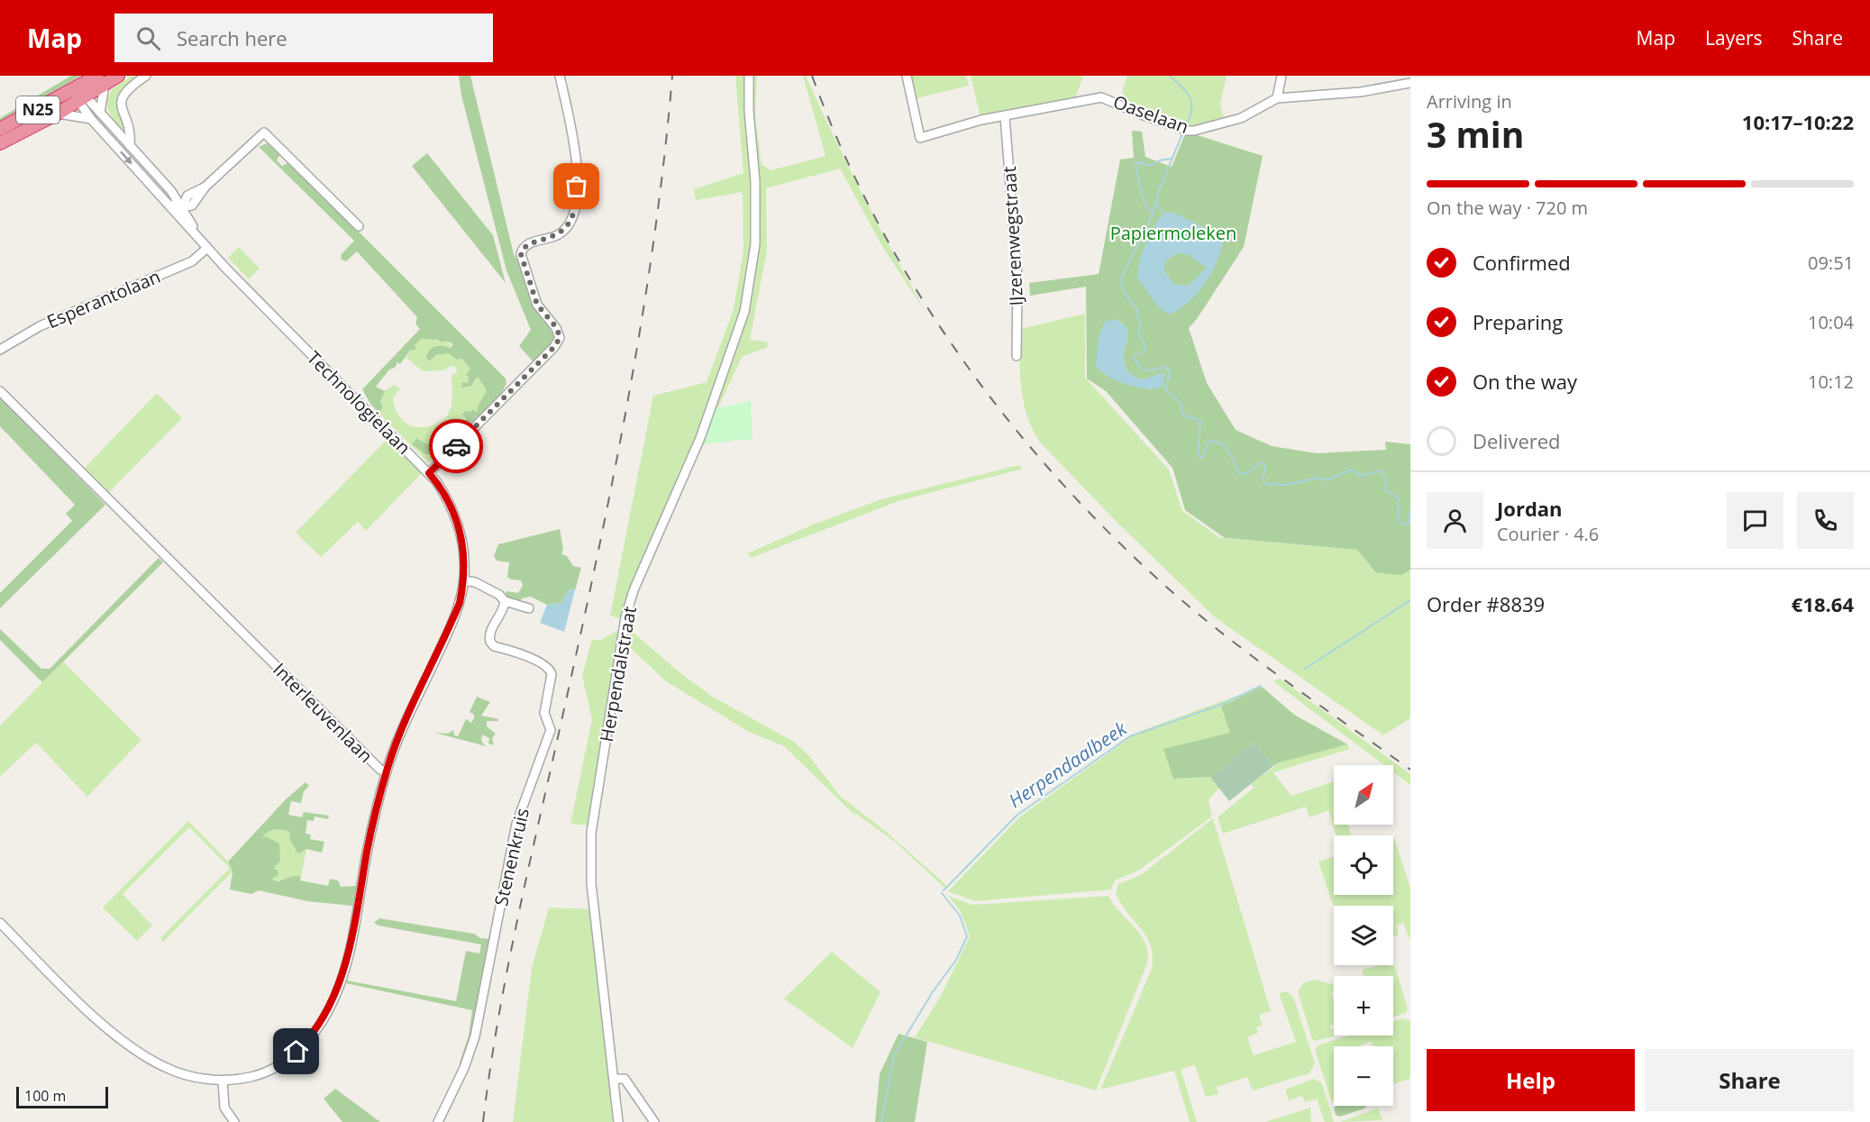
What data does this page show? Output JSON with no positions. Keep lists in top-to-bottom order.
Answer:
{
  "streets": {
    "highway": ["N25"],
    "street": [
      "Oaselaan",
      "IJzerenwegstraat",
      "Esperantolaan",
      "Technologielaan",
      "Herpendalstraat",
      "Interleuvenlaan",
      "Stenenkruis"
    ]
  },
  "crossings": [
    ["Oaselaan", "IJzerenwegstraat"],
    ["Esperantolaan", "Technologielaan"],
    ["Technologielaan", "Interleuvenlaan"]
  ],
  "water": ["Herpendaalbeek"],
  "parks": ["Papiermoleken"],
  "scale_bar": "100 m",
  "north": "top right",
  "page": {
    "header": "Map",
    "search": "Search here",
    "nav": ["Map", "Layers", "Share"],
    "heading": ["3 min", "Arriving in", "10:17–10:22"],
    "panel": [
      "Jordan",
      "Courier · 4.6",
      "Order #8839",
      "€18.64"
    ],
    "bar": "On the way · 720 m",
    "list": [
      ["Confirmed", "09:51"],
      ["Preparing", "10:04"],
      ["On the way", "10:12"],
      "Delivered"
    ],
    "map_buttons": ["+", "−"],
    "buttons": ["Help", "Share"],
    "scale": "100 m"
  }
}
